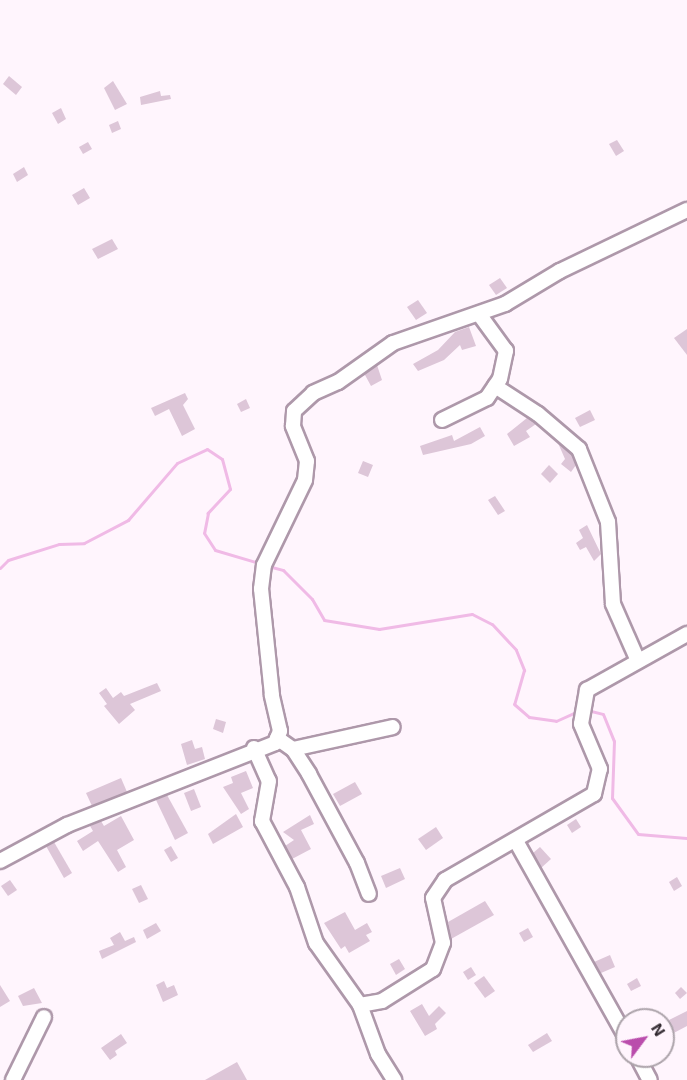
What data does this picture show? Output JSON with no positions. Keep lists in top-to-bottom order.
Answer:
{
  "north": "top right"
}
